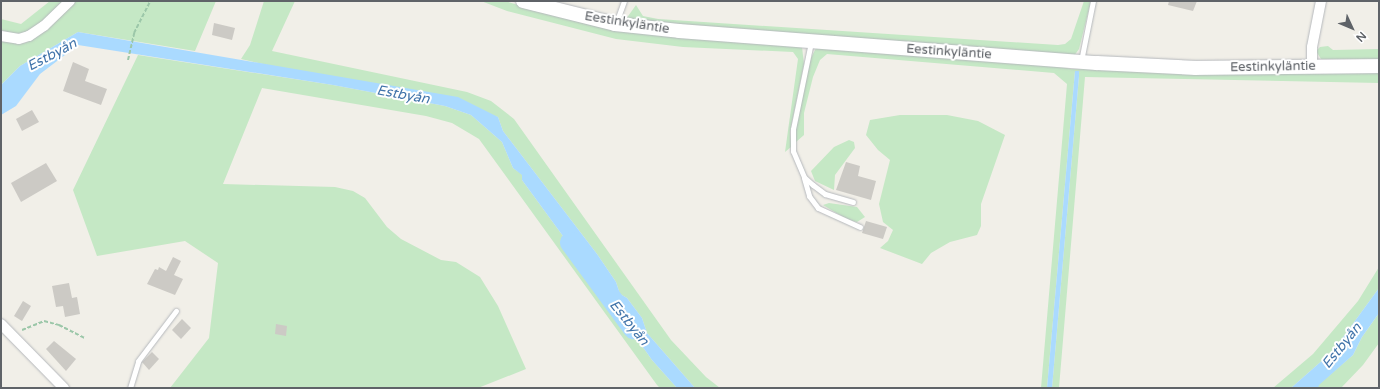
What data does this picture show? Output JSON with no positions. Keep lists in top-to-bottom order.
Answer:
{
  "streets": {
    "street": ["Eestinkyläntie"]
  },
  "water": ["Estbyån"],
  "north": "bottom right"
}
